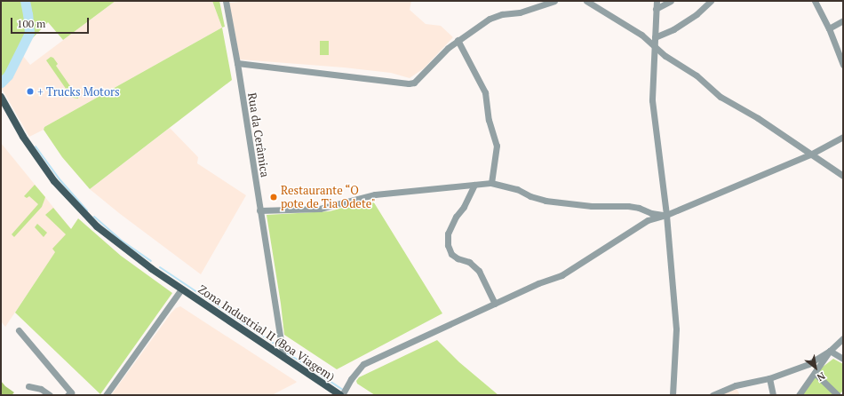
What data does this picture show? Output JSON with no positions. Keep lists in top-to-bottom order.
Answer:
{
  "streets": {
    "main road": ["Zona Industrial II (Boa Viagem)"],
    "street": ["Rua da Cerâmica"]
  },
  "crossings": [
    ["Rua da Cerâmica", "Zona Industrial II (Boa Viagem)"]
  ],
  "places": ["+ Trucks Motors", "Restaurante “O pote de Tia Odete\""],
  "scale_bar": "100 m",
  "north": "bottom right"
}
